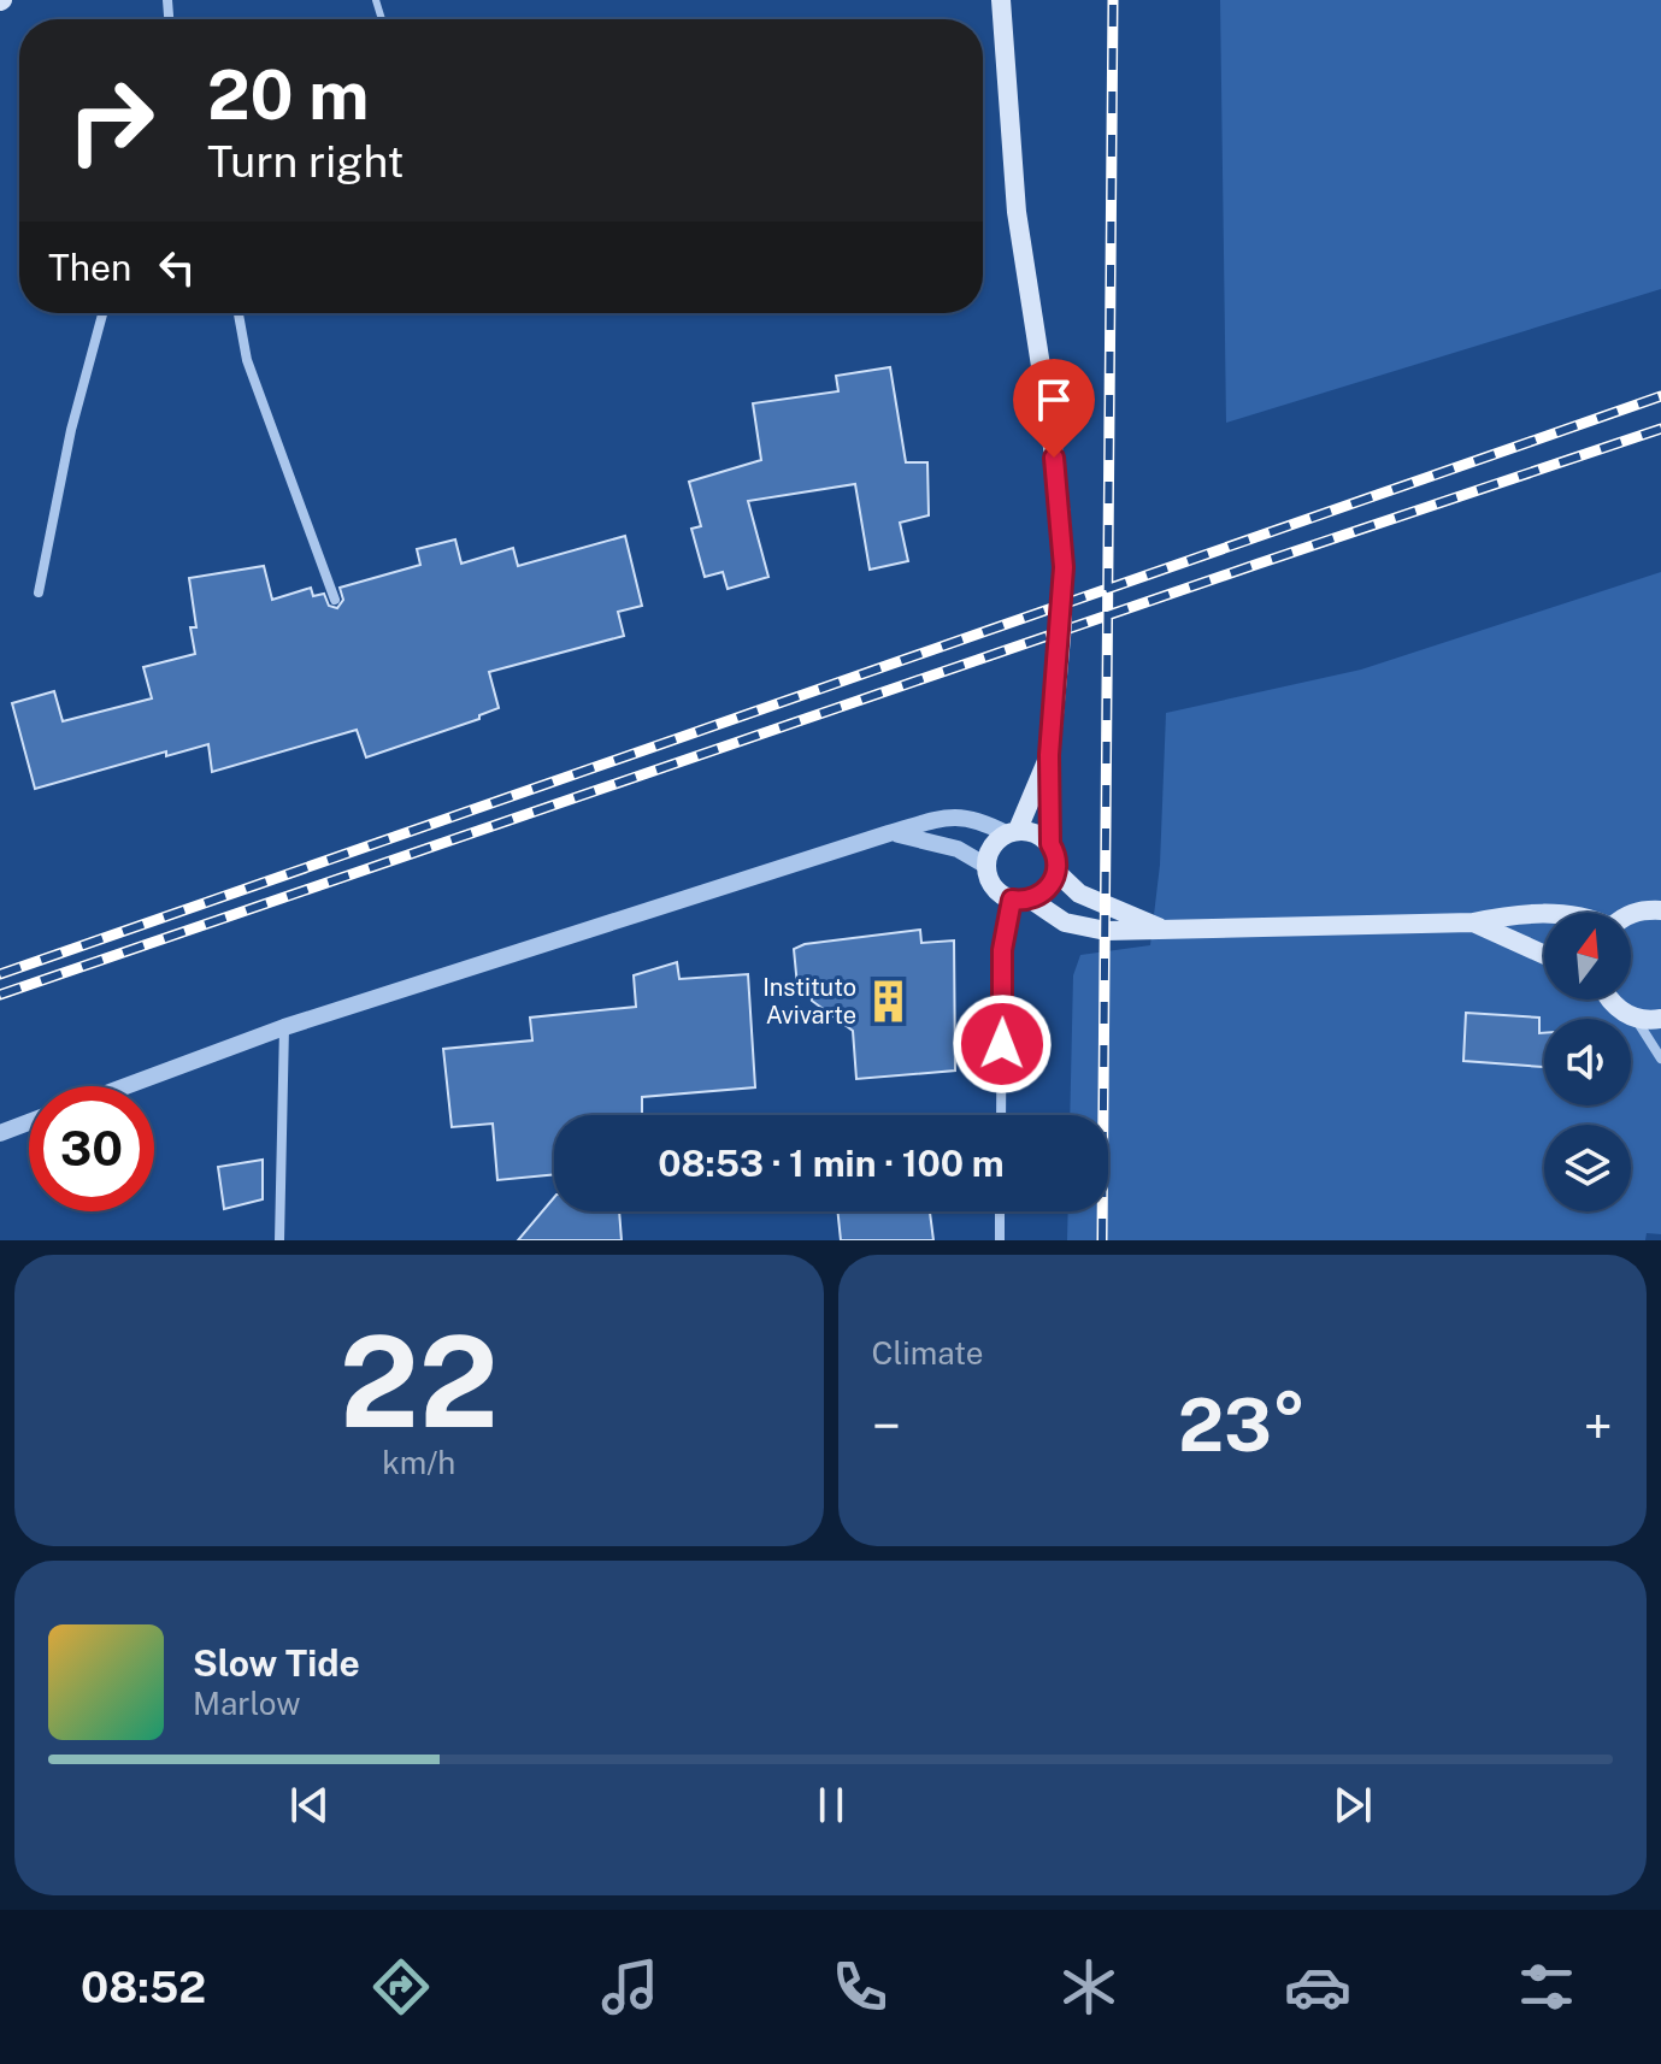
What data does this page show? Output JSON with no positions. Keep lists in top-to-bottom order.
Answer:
{
  "places": {
    "building": ["Instituto Avivarte"]
  },
  "north": "top",
  "page": {
    "turn": ["20 m", "Turn right"],
    "then": "Then",
    "limit": "30",
    "trip": "08:53 · 1 min · 100 m",
    "tile": [
      ["22", "km/h"],
      "Climate"
    ],
    "heat": ["−", "23°", "+"],
    "song": ["Slow Tide", "Marlow"],
    "tabs": "08:52"
  }
}
